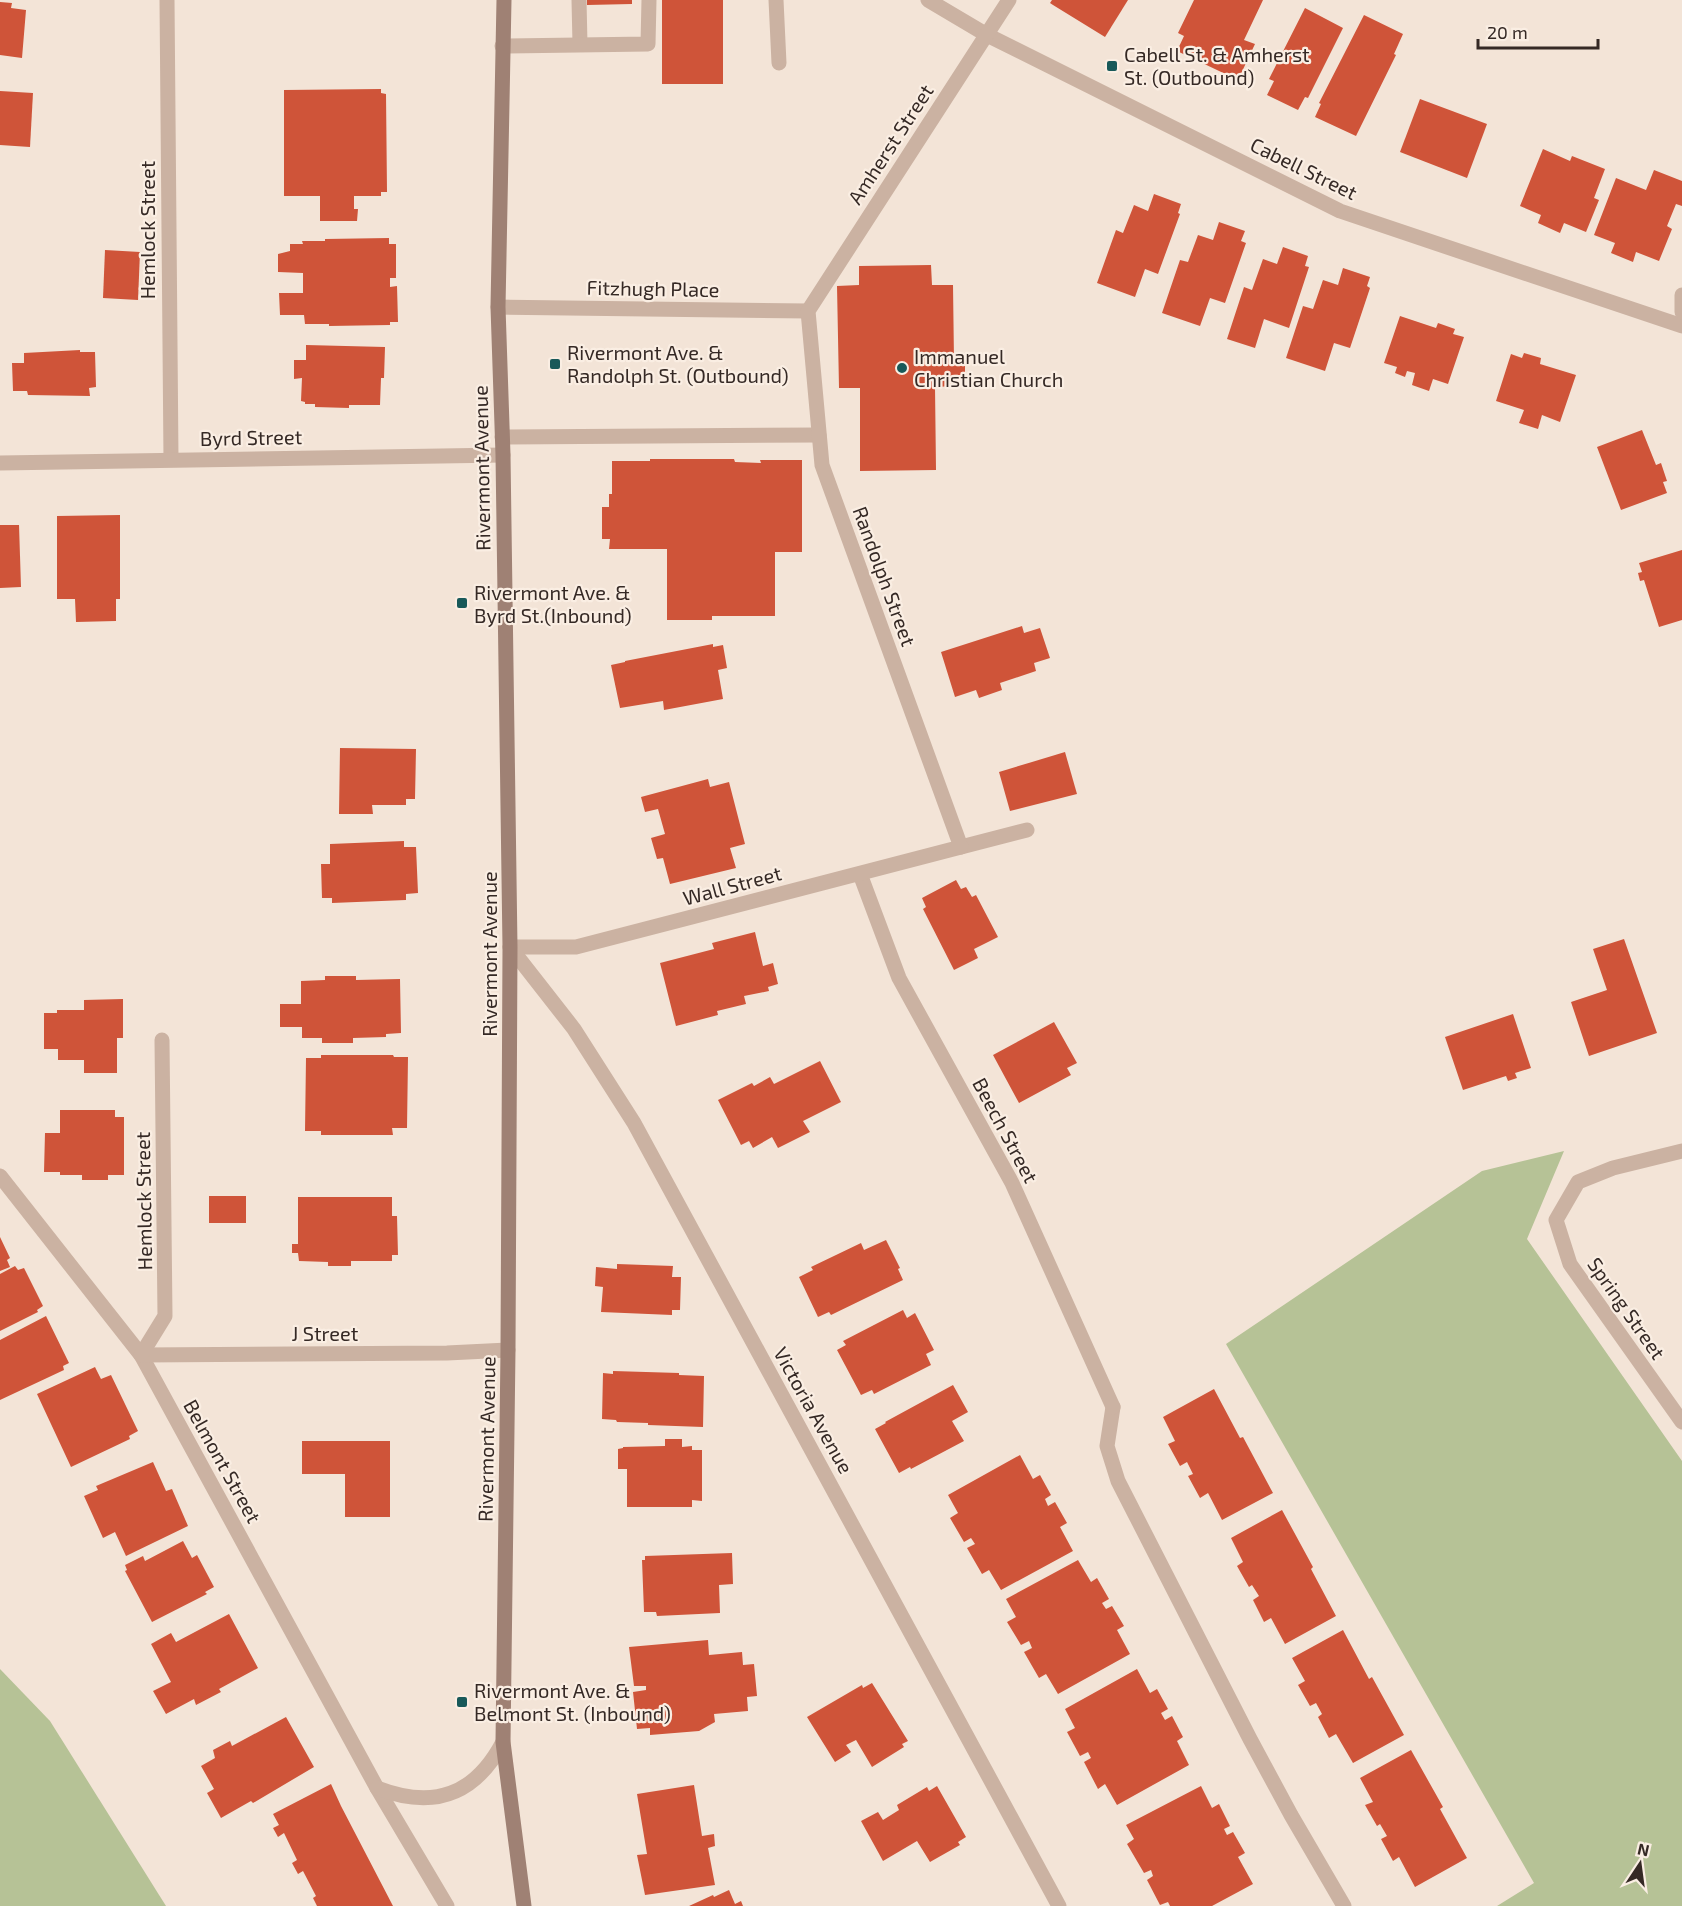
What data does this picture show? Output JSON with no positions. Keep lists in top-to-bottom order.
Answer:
{
  "streets": {
    "main road": ["Rivermont Avenue"],
    "street": [
      "Amherst Street",
      "Cabell Street",
      "Hemlock Street",
      "Fitzhugh Place",
      "Byrd Street",
      "Randolph Street",
      "Wall Street",
      "Beech Street",
      "Spring Street",
      "J Street",
      "Victoria Avenue",
      "Belmont Street"
    ]
  },
  "crossings": [
    ["Amherst Street", "Cabell Street"],
    ["Amherst Street", "Fitzhugh Place"],
    ["Amherst Street", "Randolph Street"],
    ["Hemlock Street", "Byrd Street"],
    ["Hemlock Street", "J Street"],
    ["Hemlock Street", "Belmont Street"],
    ["Fitzhugh Place", "Rivermont Avenue"],
    ["Fitzhugh Place", "Randolph Street"],
    ["Byrd Street", "Rivermont Avenue"],
    ["Rivermont Avenue", "Wall Street"],
    ["Rivermont Avenue", "J Street"],
    ["Rivermont Avenue", "Victoria Avenue"],
    ["Randolph Street", "Wall Street"],
    ["Wall Street", "Beech Street"],
    ["Wall Street", "Victoria Avenue"],
    ["J Street", "Belmont Street"]
  ],
  "places": {
    "transit": [
      "Cabell St. & Amherst St. (Outbound)",
      "Rivermont Ave. & Randolph St. (Outbound)",
      "Rivermont Ave. & Byrd St.(Inbound)",
      "Rivermont Ave. & Belmont St. (Inbound)"
    ],
    "other": ["Immanuel Christian Church"]
  },
  "scale_bar": "20 m",
  "north": "top"
}
